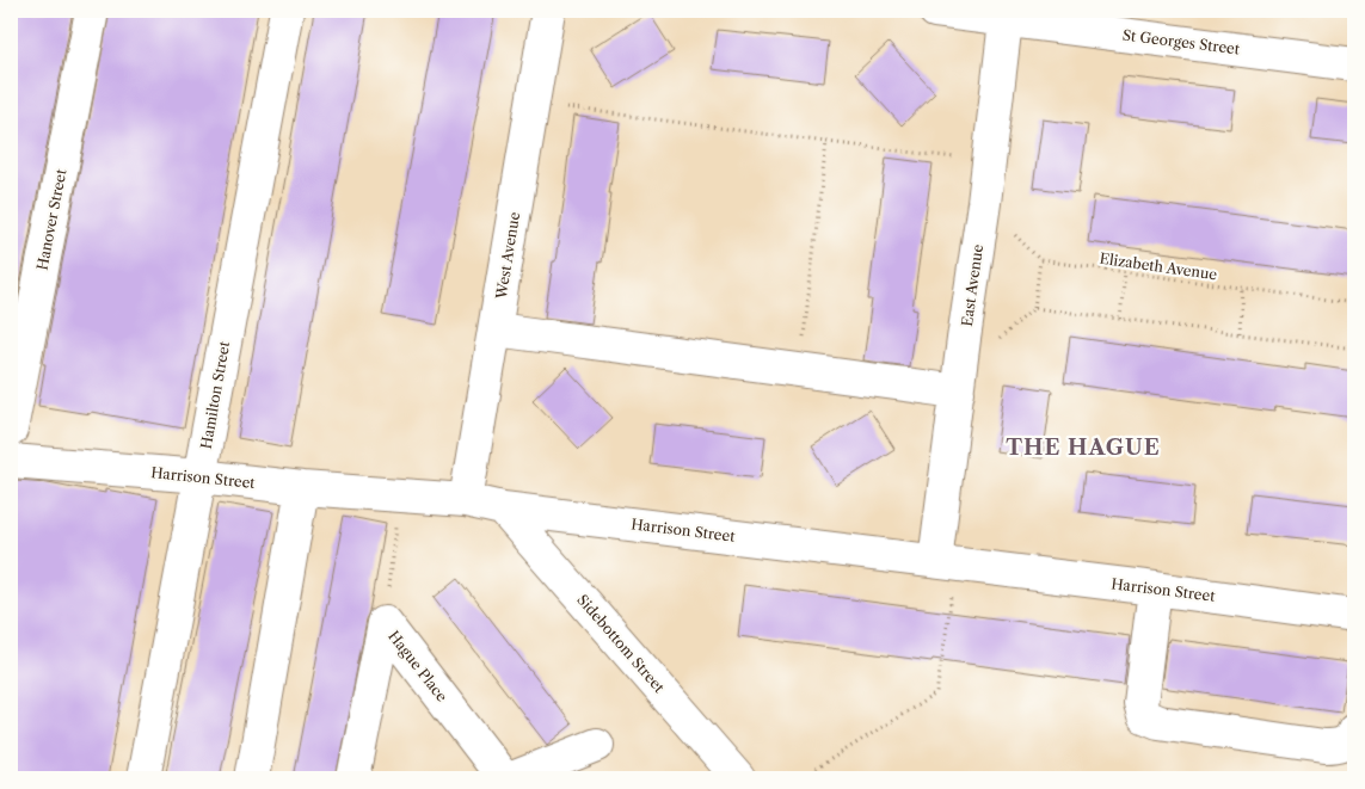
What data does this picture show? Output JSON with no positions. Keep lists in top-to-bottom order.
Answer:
{
  "streets": {
    "street": [
      "St Georges Street",
      "Hanover Street",
      "West Avenue",
      "East Avenue",
      "Hamilton Street",
      "Harrison Street",
      "Sidebottom Street",
      "Hague Place"
    ],
    "path": ["Elizabeth Avenue"]
  },
  "crossings": [
    ["St Georges Street", "East Avenue"],
    ["West Avenue", "Harrison Street"],
    ["East Avenue", "Harrison Street"],
    ["Hamilton Street", "Harrison Street"],
    ["Harrison Street", "Sidebottom Street"]
  ],
  "districts": ["THE HAGUE"]
}
